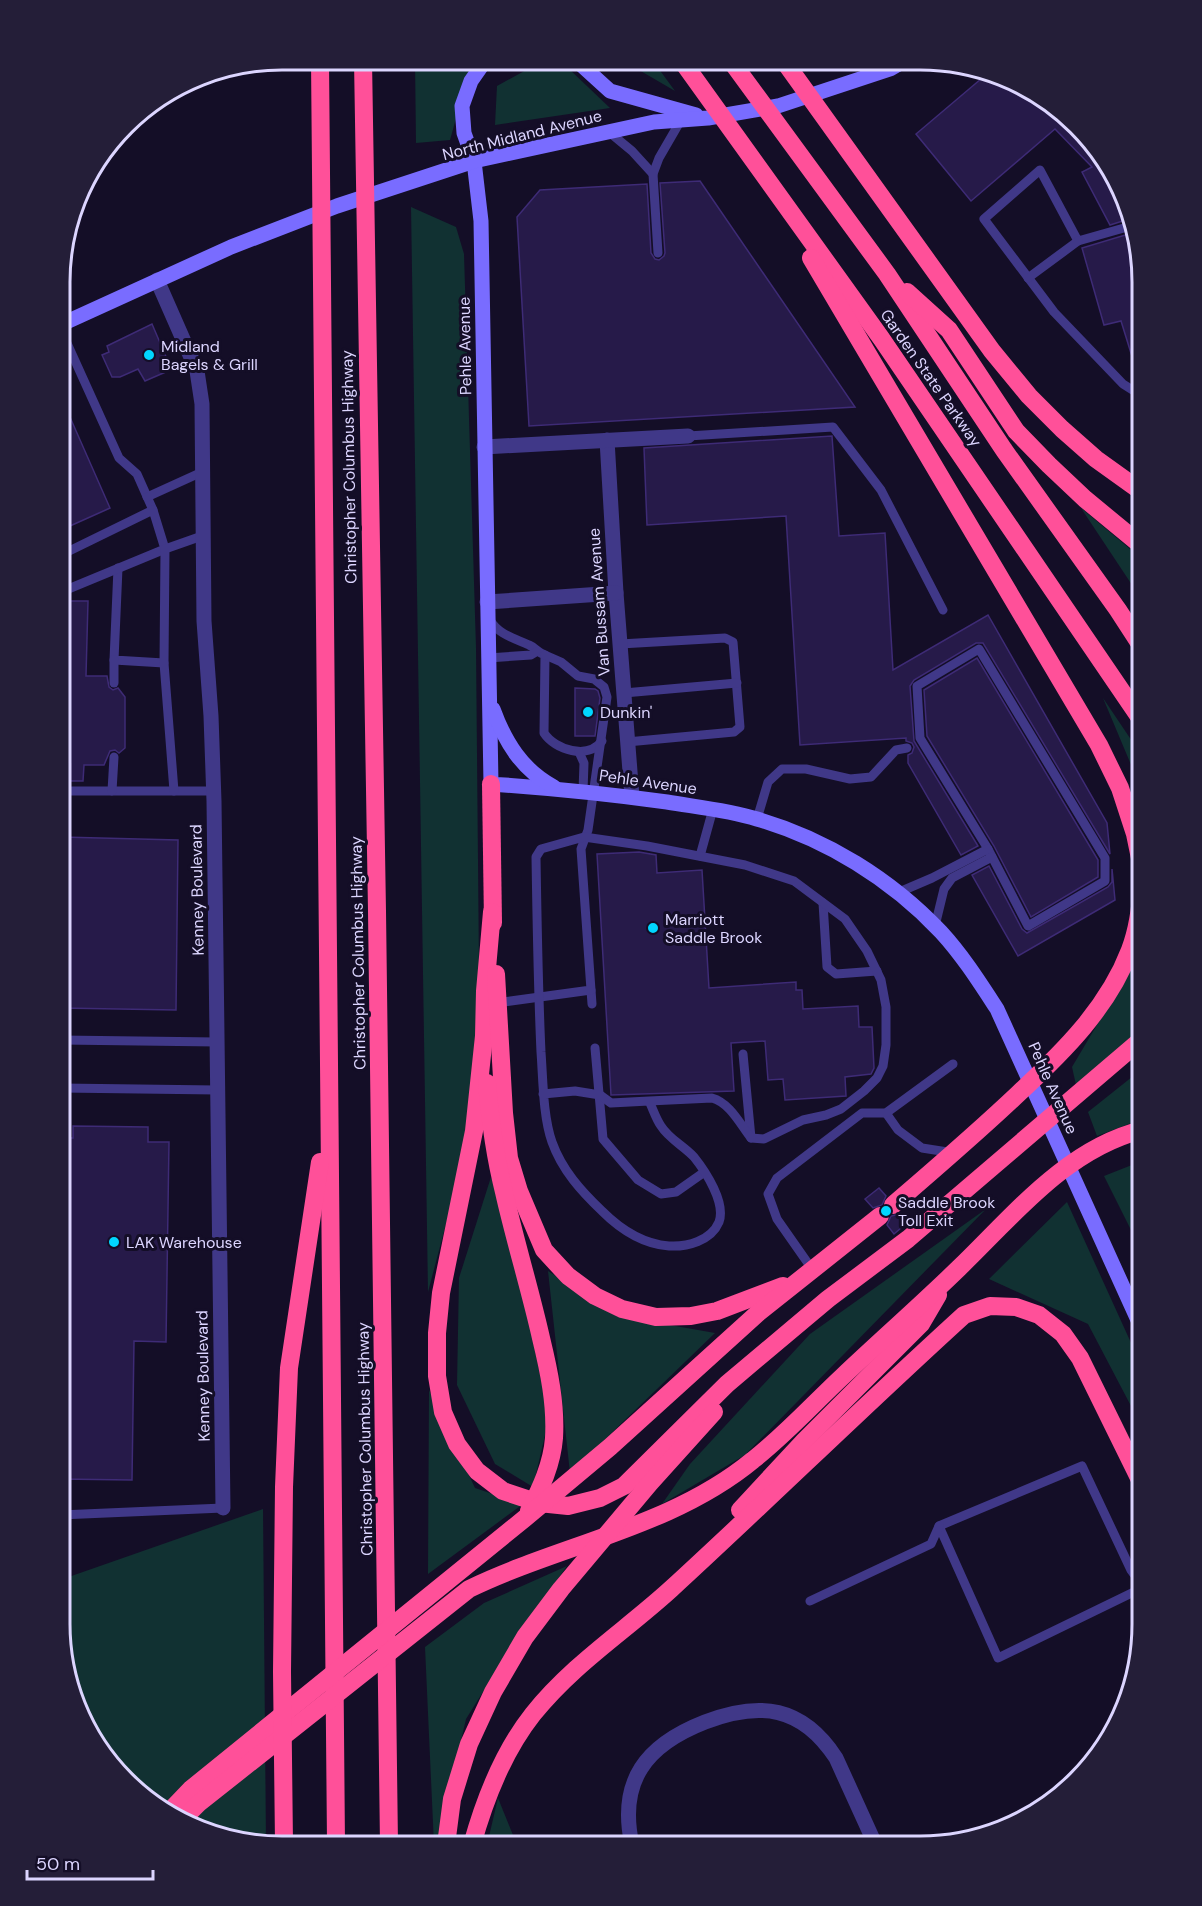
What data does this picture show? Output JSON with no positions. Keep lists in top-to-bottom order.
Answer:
{
  "streets": {
    "highway": ["Garden State Parkway", "Christopher Columbus Highway"],
    "street": [
      "North Midland Avenue",
      "Pehle Avenue",
      "Van Bussam Avenue",
      "Kenney Boulevard"
    ]
  },
  "crossings": [
    ["North Midland Avenue", "Pehle Avenue"],
    ["North Midland Avenue", "Kenney Boulevard"],
    ["Pehle Avenue", "Van Bussam Avenue"]
  ],
  "places": [
    "Midland Bagels & Grill",
    "Dunkin'",
    "Marriott Saddle Brook",
    "Saddle Brook Toll Exit",
    "LAK Warehouse"
  ],
  "scale_bar": "50 m"
}
